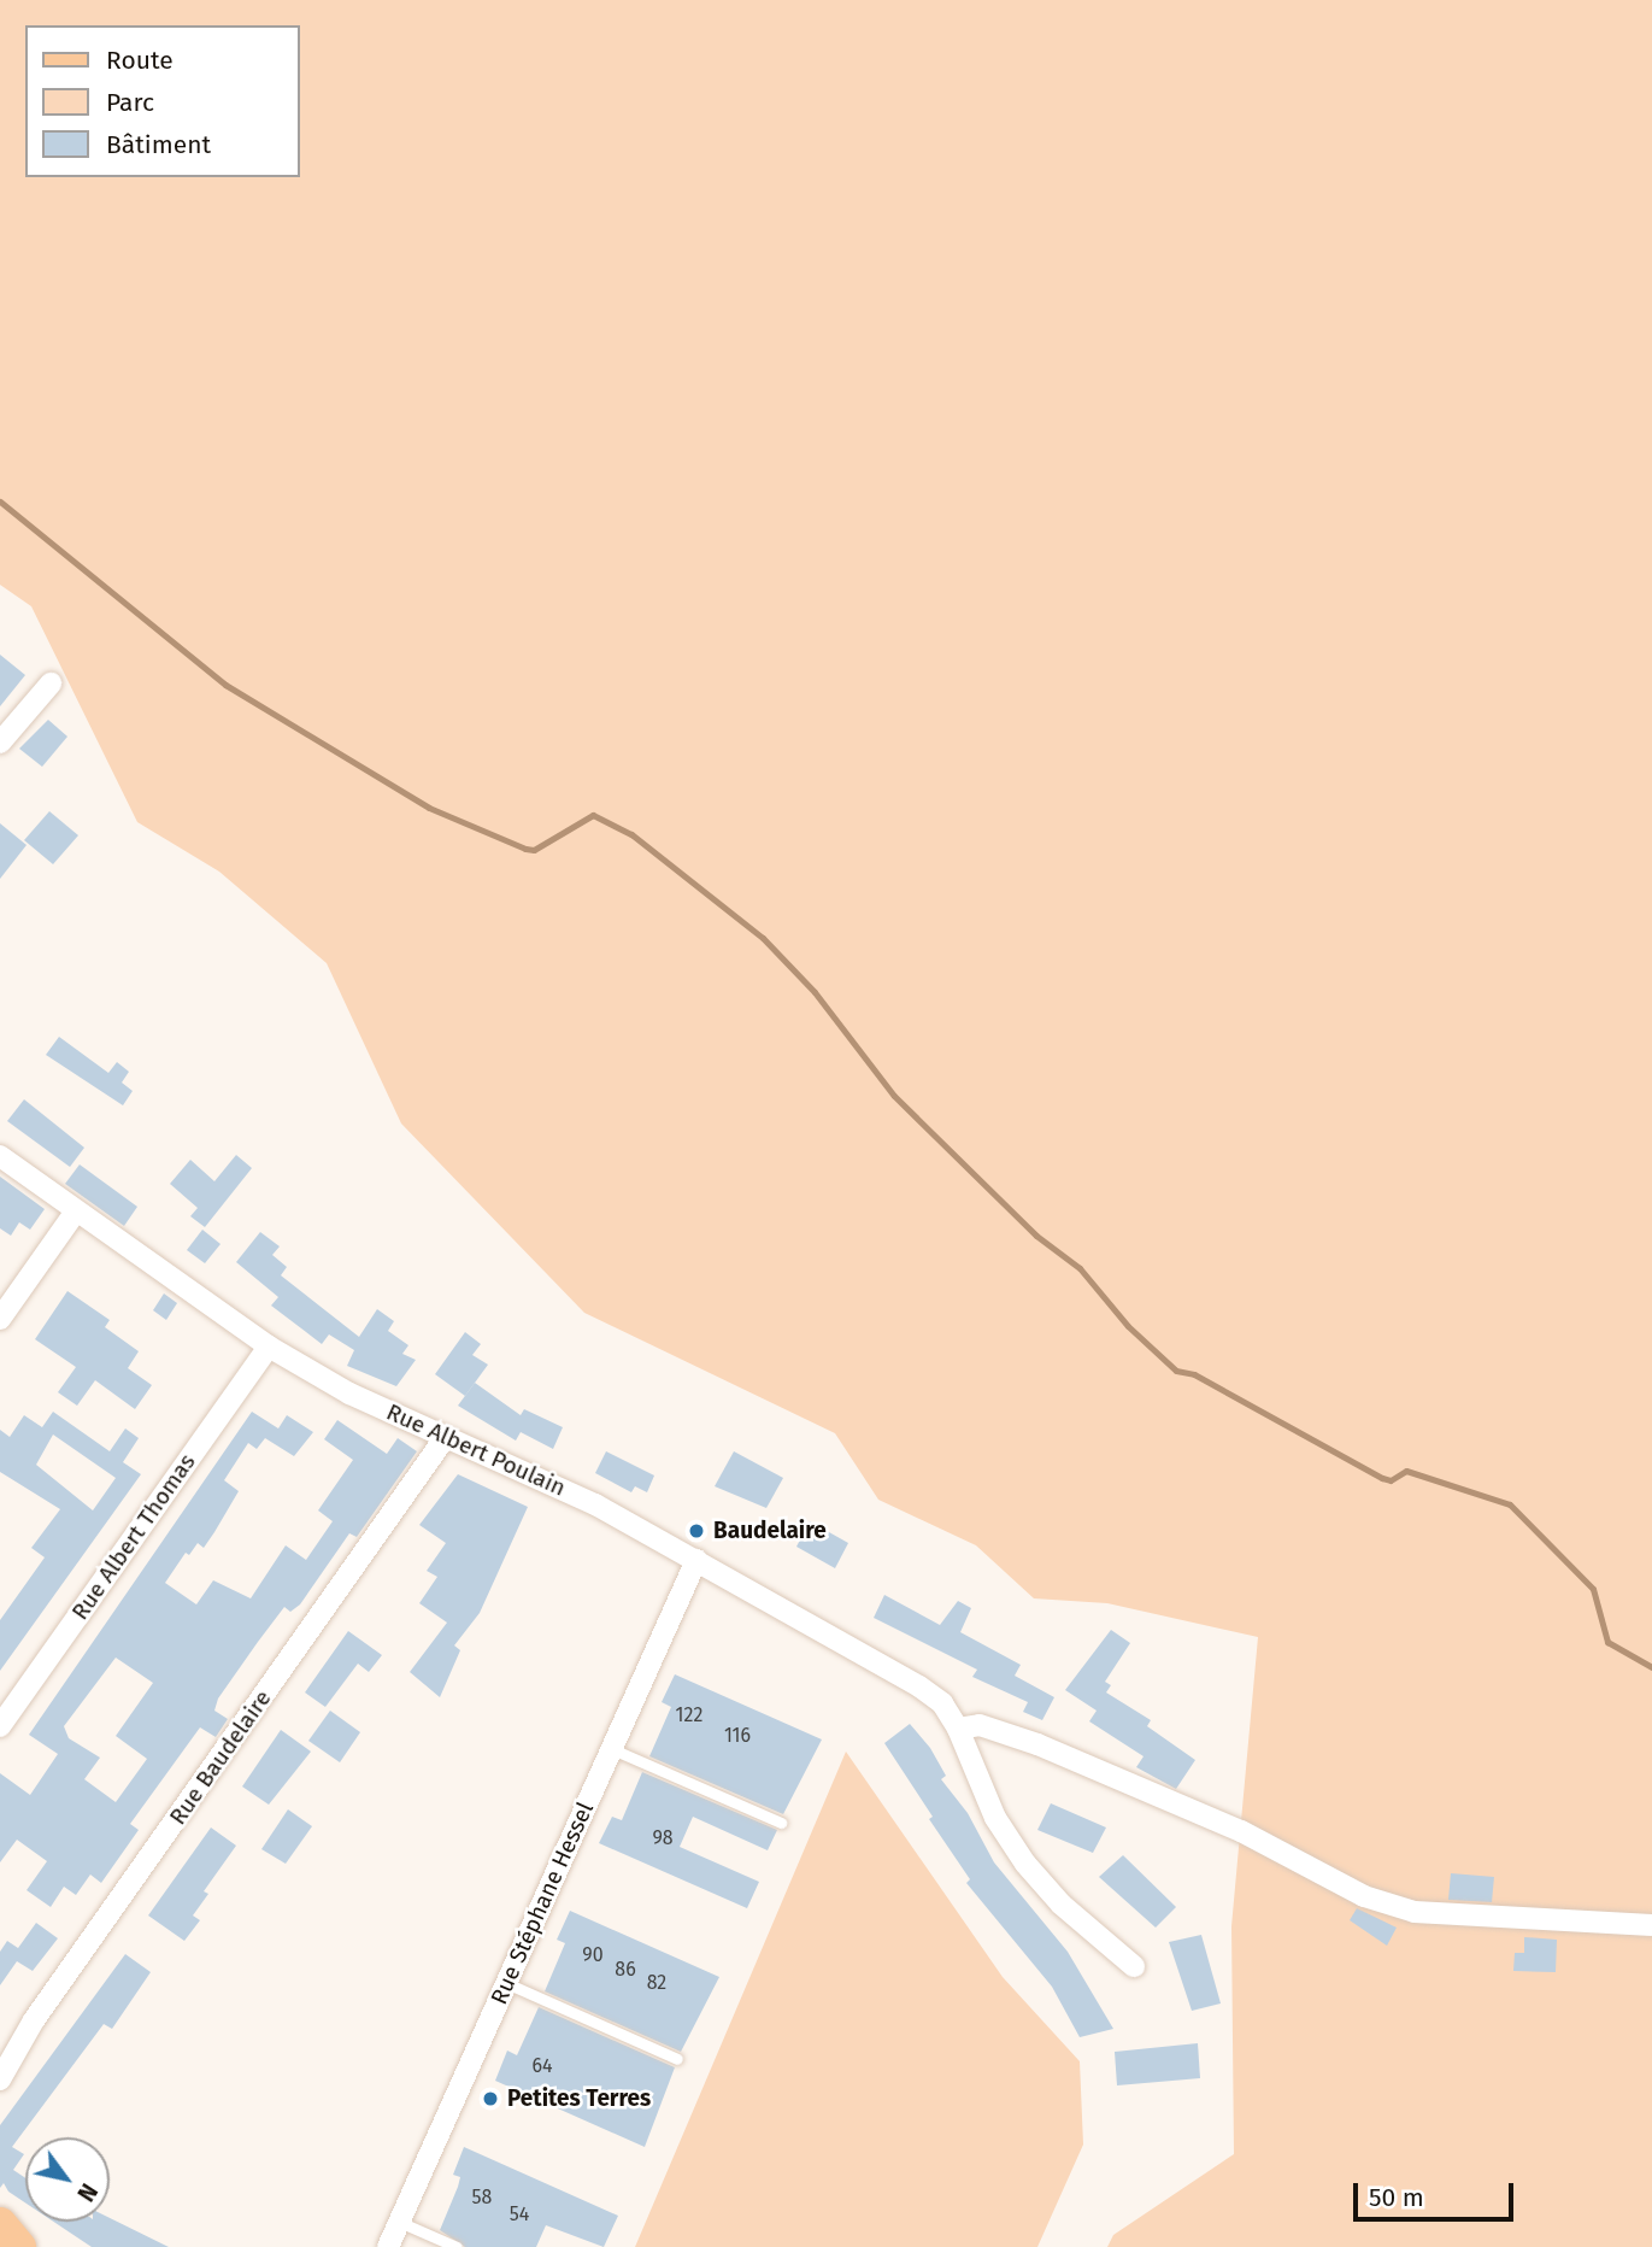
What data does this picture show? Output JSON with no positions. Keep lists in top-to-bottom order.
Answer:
{
  "streets": {
    "street": [
      "Rue Albert Poulain",
      "Rue Albert Thomas",
      "Rue Baudelaire",
      "Rue Stéphane Hessel"
    ]
  },
  "crossings": [
    ["Rue Albert Poulain", "Rue Albert Thomas"],
    ["Rue Albert Poulain", "Rue Baudelaire"],
    ["Rue Albert Poulain", "Rue Stéphane Hessel"]
  ],
  "places": ["Baudelaire", "Petites Terres"],
  "house_numbers": [
    "122",
    "116",
    "98",
    "90",
    "86",
    "82",
    "64",
    "58",
    "54"
  ],
  "legend": ["Route", "Parc", "Bâtiment"],
  "scale_bar": "50 m",
  "north": "bottom right"
}
